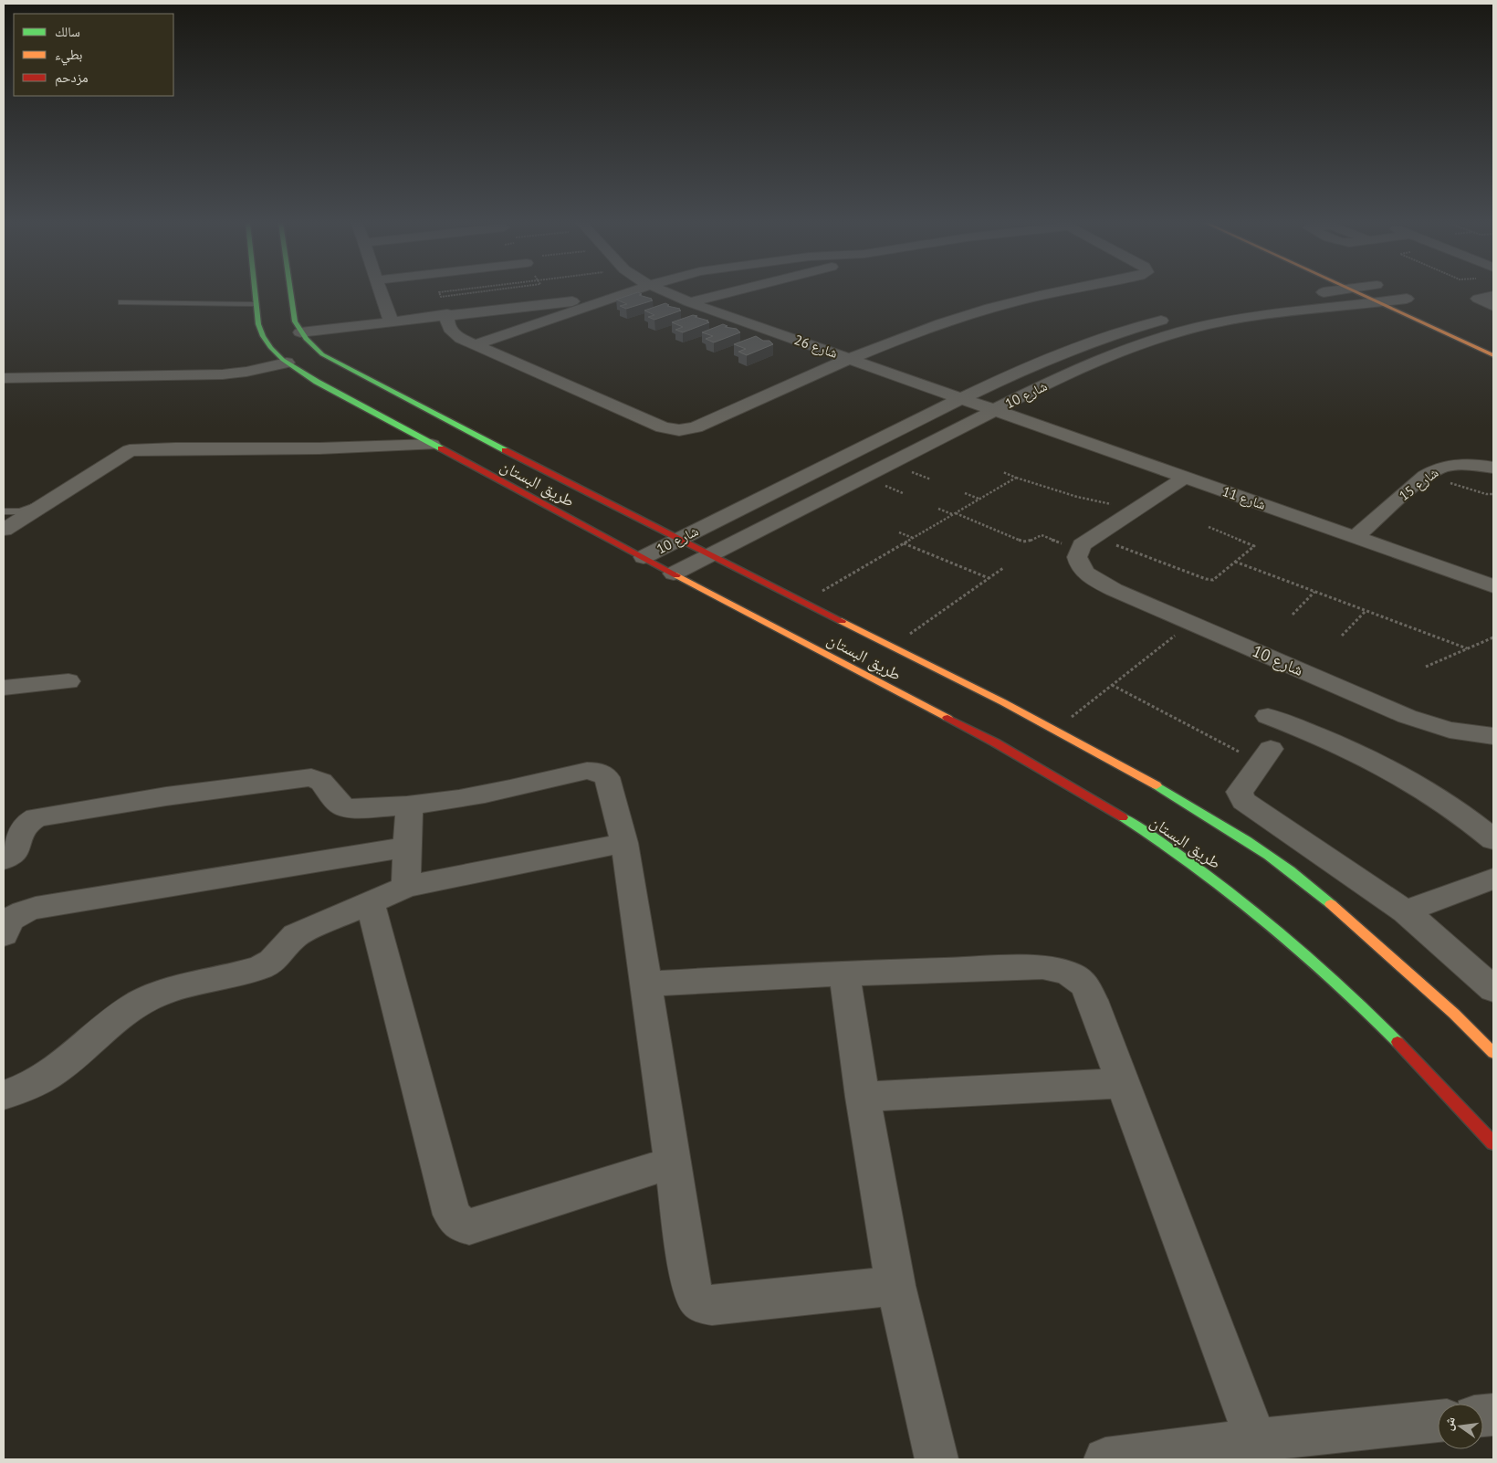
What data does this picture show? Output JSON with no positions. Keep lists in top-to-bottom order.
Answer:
{
  "streets": {
    "main road": ["طريق البستان"],
    "street": [
      "شارع 26",
      "شارع 10",
      "شارع 15",
      "شارع 11"
    ]
  },
  "crossings": [
    ["شارع 26", "شارع 10"],
    ["شارع 26", "شارع 11"],
    ["شارع 10", "طريق البستان"],
    ["شارع 10", "شارع 11"],
    ["شارع 15", "شارع 11"]
  ],
  "legend": ["سالك", "بطيء", "مزدحم"],
  "north": "left"
}
